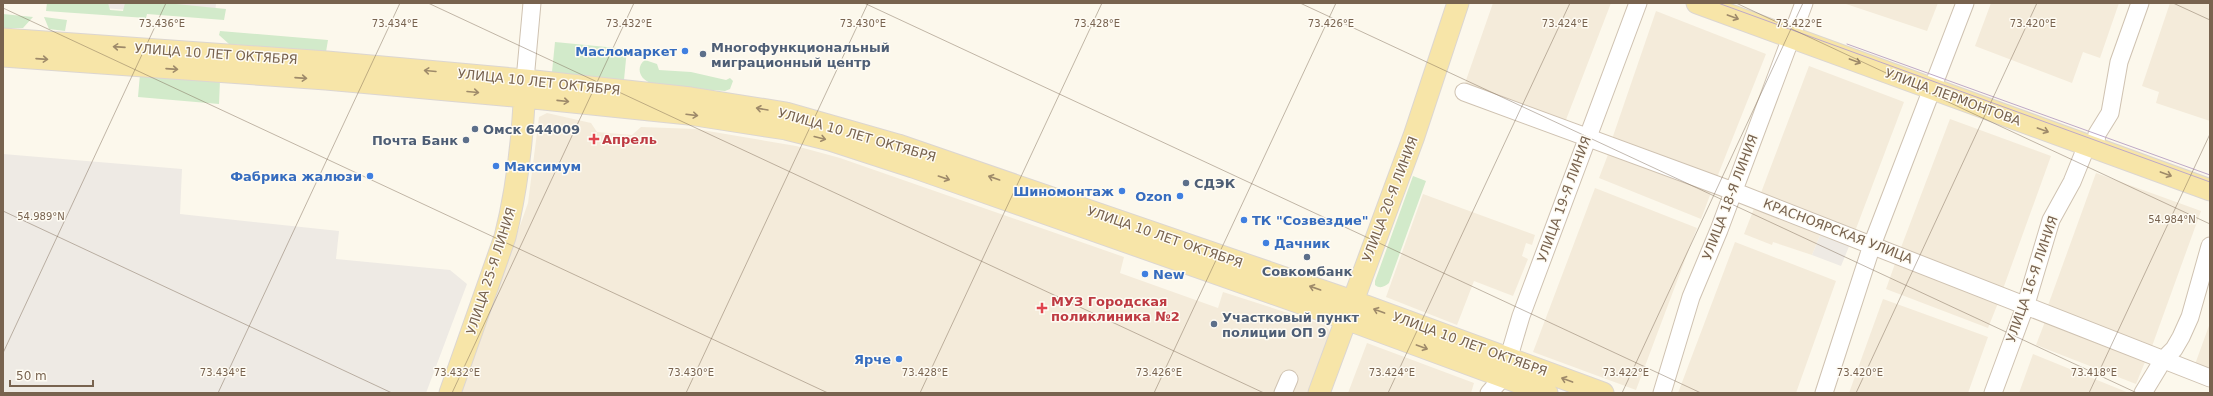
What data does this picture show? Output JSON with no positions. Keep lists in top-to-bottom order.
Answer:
{
  "streets": {
    "main road": [
      "УЛИЦА 10 ЛЕТ ОКТЯБРЯ",
      "УЛИЦА ЛЕРМОНТОВА",
      "УЛИЦА 20-Я ЛИНИЯ",
      "УЛИЦА 25-Я ЛИНИЯ"
    ],
    "street": [
      "УЛИЦА 18-Я ЛИНИЯ",
      "УЛИЦА 19-Я ЛИНИЯ",
      "КРАСНОЯРСКАЯ УЛИЦА",
      "УЛИЦА 16-Я ЛИНИЯ"
    ]
  },
  "crossings": [
    ["УЛИЦА 10 ЛЕТ ОКТЯБРЯ", "УЛИЦА 20-Я ЛИНИЯ"],
    ["УЛИЦА 10 ЛЕТ ОКТЯБРЯ", "УЛИЦА 19-Я ЛИНИЯ"],
    ["УЛИЦА 10 ЛЕТ ОКТЯБРЯ", "УЛИЦА 25-Я ЛИНИЯ"],
    ["УЛИЦА ЛЕРМОНТОВА", "УЛИЦА 18-Я ЛИНИЯ"],
    ["УЛИЦА ЛЕРМОНТОВА", "УЛИЦА 16-Я ЛИНИЯ"],
    ["УЛИЦА 18-Я ЛИНИЯ", "КРАСНОЯРСКАЯ УЛИЦА"],
    ["УЛИЦА 19-Я ЛИНИЯ", "КРАСНОЯРСКАЯ УЛИЦА"],
    ["КРАСНОЯРСКАЯ УЛИЦА", "УЛИЦА 16-Я ЛИНИЯ"]
  ],
  "one_way": ["УЛИЦА ЛЕРМОНТОВА"],
  "places": {
    "other": [
      "Масломаркет",
      "Многофункциональный миграционный центр",
      "Омск 644009",
      "Почта Банк",
      "Максимум",
      "Фабрика жалюзи",
      "СДЭК",
      "Шиномонтаж",
      "Ozon",
      "ТК \"Созвездие\"",
      "Дачник",
      "Совкомбанк",
      "New",
      "Участковый пункт полиции ОП 9",
      "Ярче"
    ],
    "health": ["Апрель", "МУЗ Городская поликлиника №2"]
  },
  "scale_bar": "50 m",
  "coordinates": [
    "73.436°E",
    "73.434°E",
    "73.432°E",
    "73.430°E",
    "73.428°E",
    "73.426°E",
    "73.424°E",
    "73.422°E",
    "73.420°E",
    "54.989°N",
    "54.984°N",
    "73.418°E"
  ]
}
